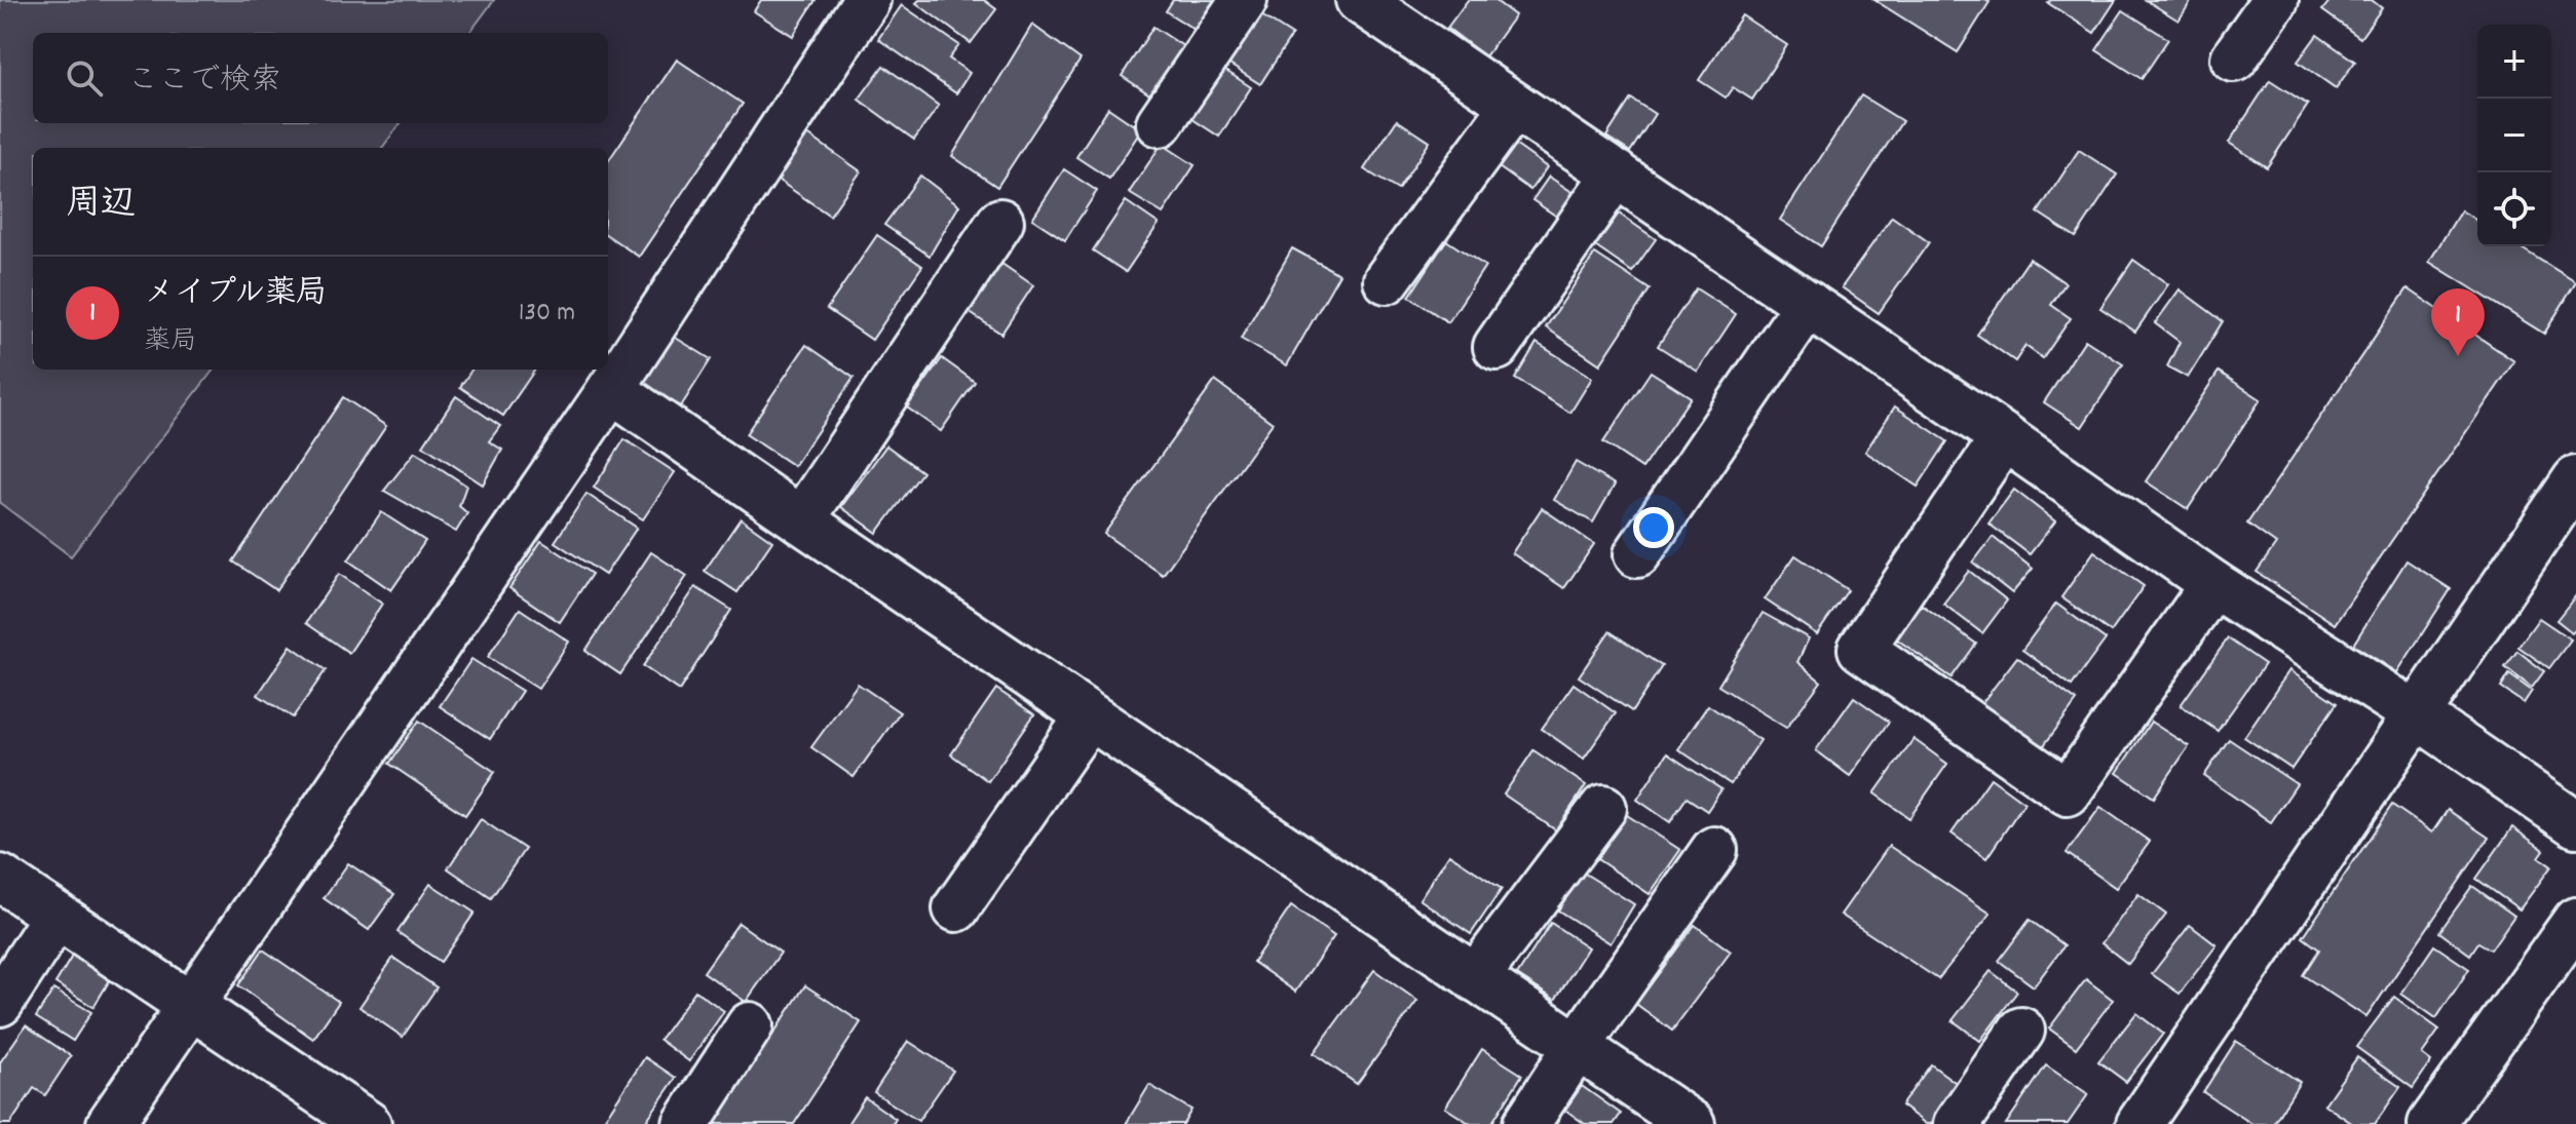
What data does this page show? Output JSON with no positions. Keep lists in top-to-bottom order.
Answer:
{
  "page": {
    "map_buttons": ["+", "−"],
    "search": "ここで検索",
    "heading": "周辺",
    "list": [
      {
        "mark": "1",
        "name": "メイプル薬局",
        "note": "薬局",
        "value": "130 m"
      }
    ],
    "pins": "1"
  }
}
